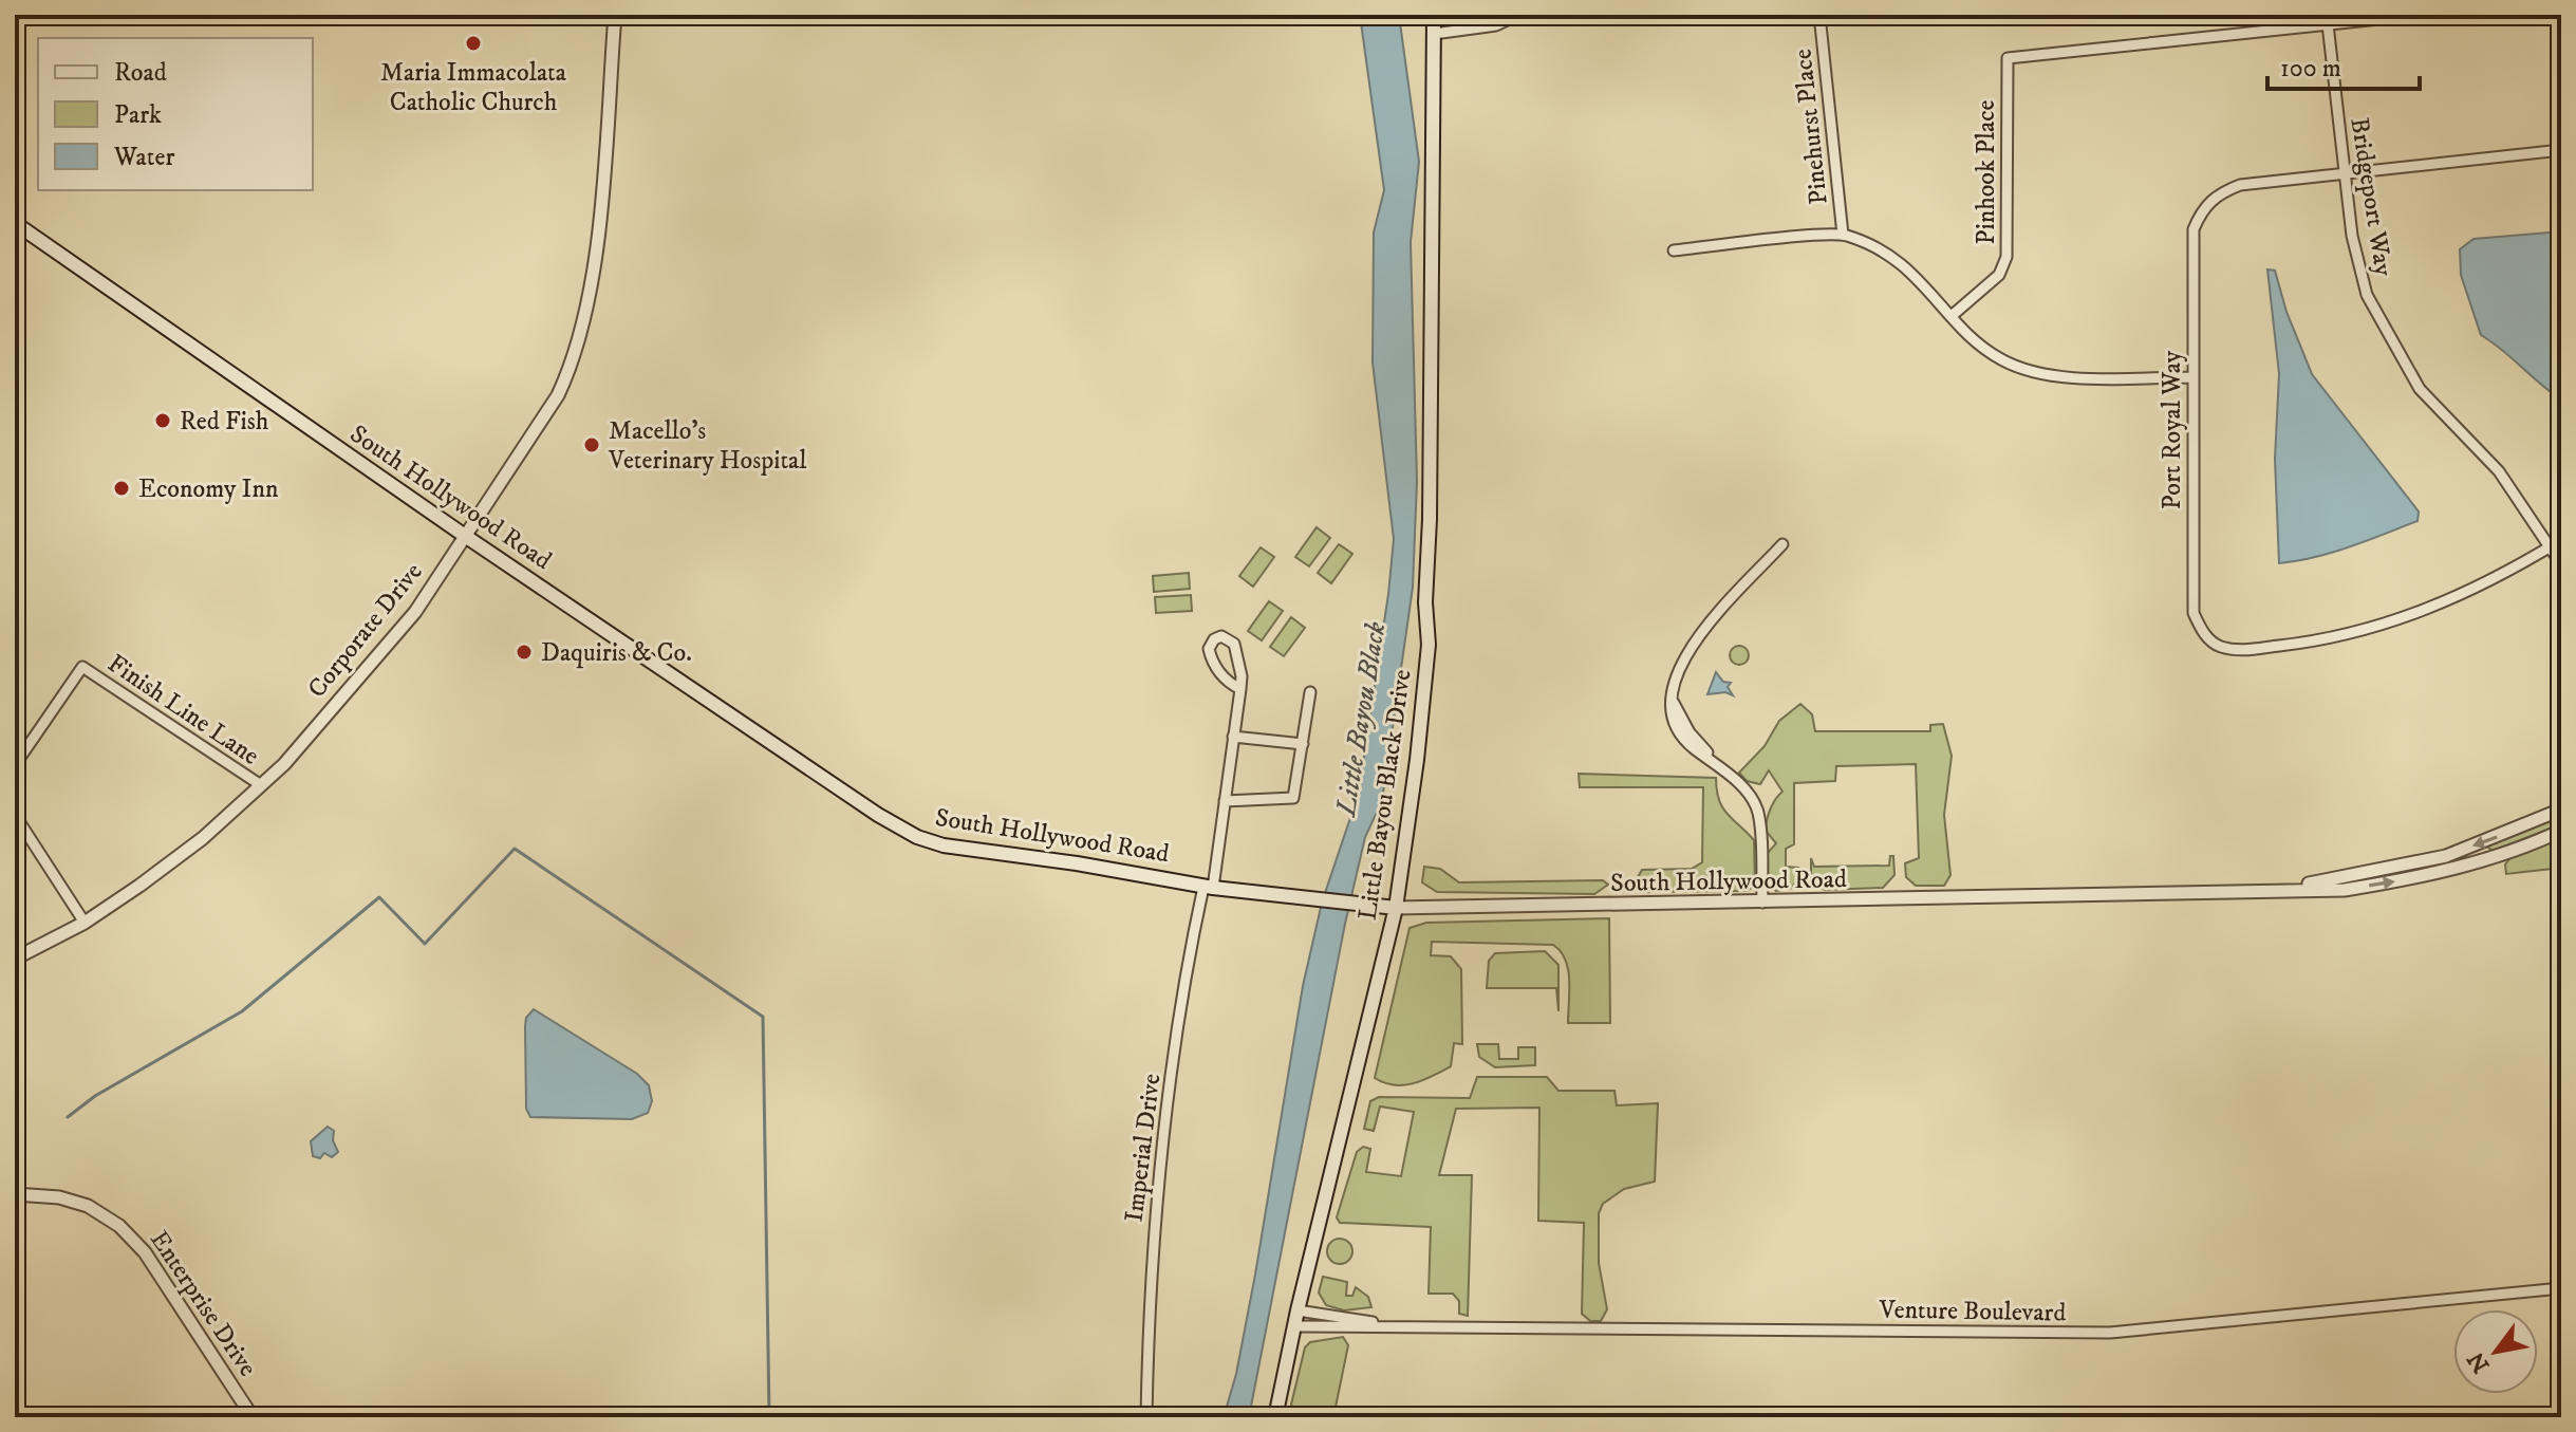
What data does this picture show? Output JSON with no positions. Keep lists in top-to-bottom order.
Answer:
{
  "streets": {
    "main road": ["South Hollywood Road", "Little Bayou Black Drive"],
    "street": [
      "Pinehurst Place",
      "Pinhook Place",
      "Bridgeport Way",
      "Port Royal Way",
      "Corporate Drive",
      "Finish Line Lane",
      "Imperial Drive",
      "Enterprise Drive",
      "Venture Boulevard"
    ]
  },
  "crossings": [
    ["Pinhook Place", "Bridgeport Way"],
    ["Bridgeport Way", "Port Royal Way"],
    ["South Hollywood Road", "Corporate Drive"],
    ["South Hollywood Road", "Little Bayou Black Drive"],
    ["South Hollywood Road", "Imperial Drive"],
    ["Corporate Drive", "Finish Line Lane"],
    ["Little Bayou Black Drive", "Venture Boulevard"]
  ],
  "water": ["Little Bayou Black"],
  "places": [
    "Maria Immacolata Catholic Church",
    "Red Fish",
    "Macello's Veterinary Hospital",
    "Economy Inn",
    "Daquiris & Co."
  ],
  "legend": ["Road", "Park", "Water"],
  "scale_bar": "100 m",
  "north": "bottom left"
}
